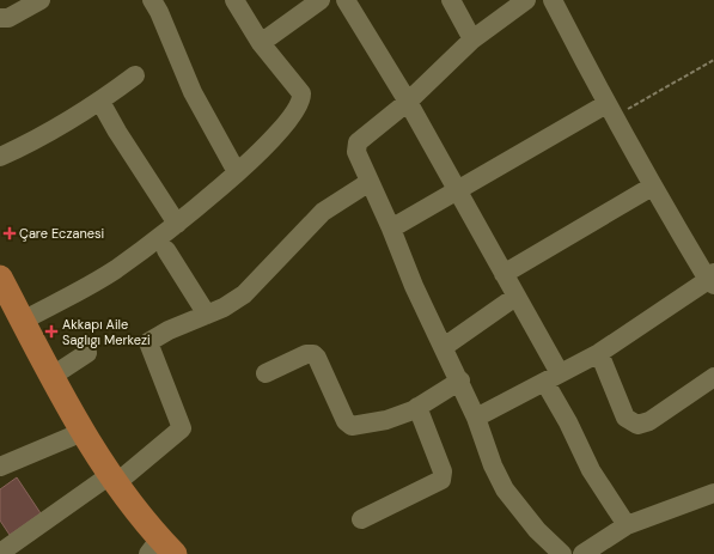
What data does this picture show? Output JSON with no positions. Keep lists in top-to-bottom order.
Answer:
{
  "places": {
    "health": ["Çare Eczanesi", "Akkapı Aile Saglıgı Merkezi"]
  }
}
